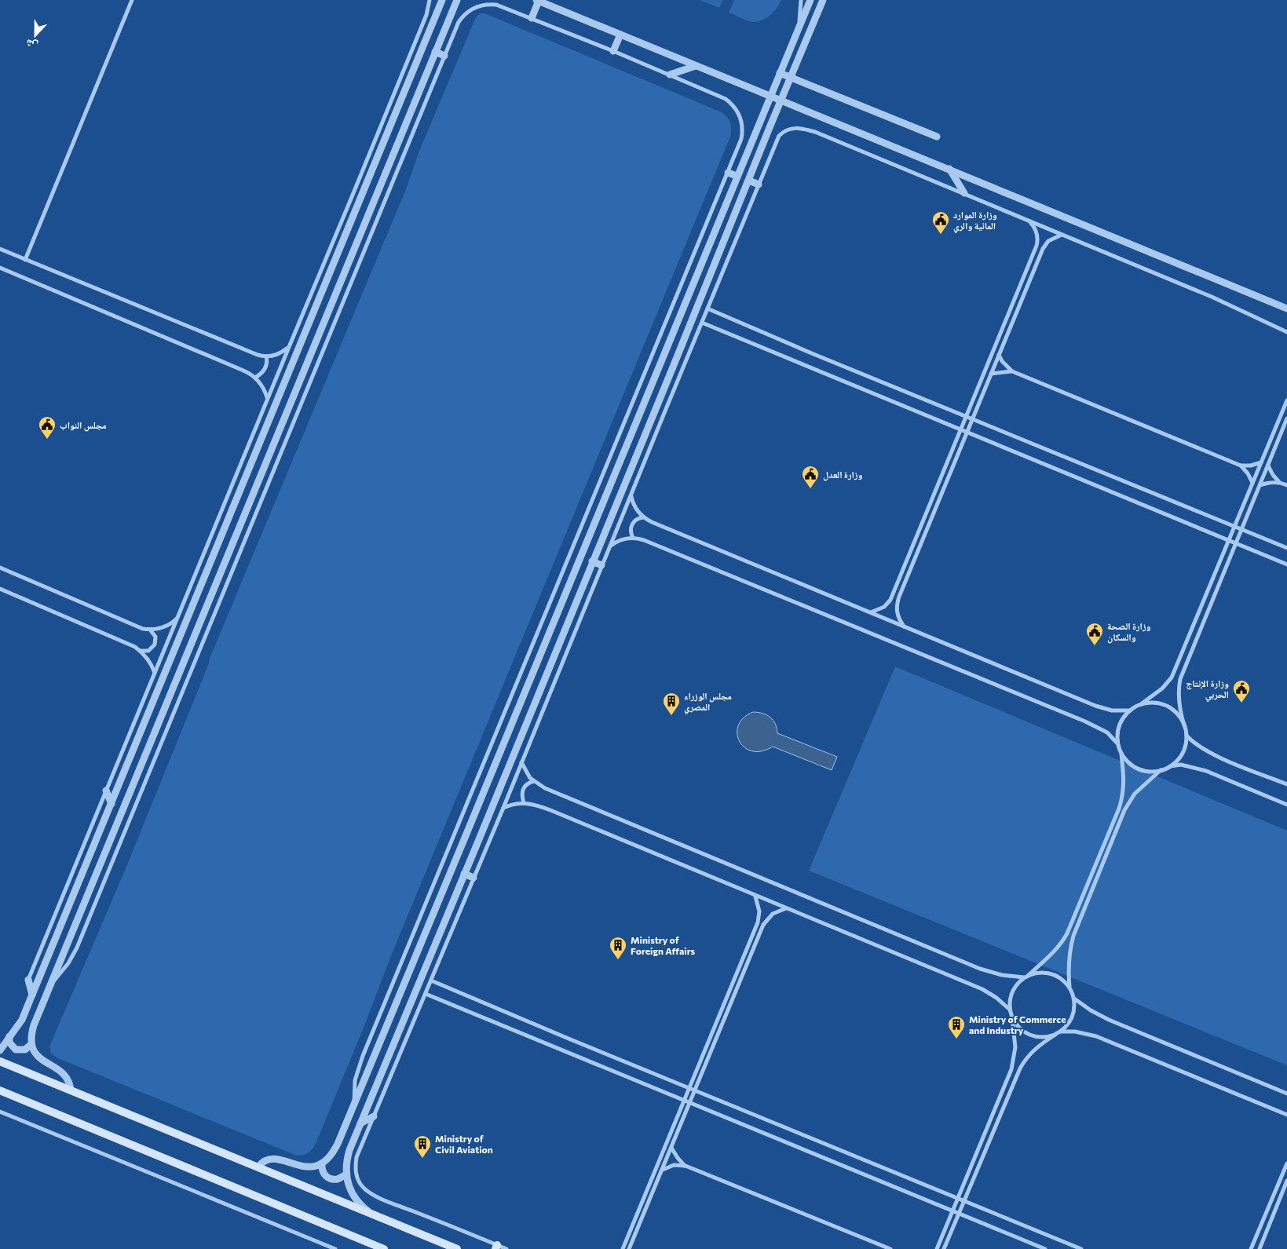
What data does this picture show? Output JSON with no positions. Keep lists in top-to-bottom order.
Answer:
{
  "places": {
    "public building": [
      "وزارة الموارد المائية والري",
      "مجلس النواب",
      "وزارة العدل",
      "وزارة الصحة والسكان",
      "وزارة الإنتاج الحربي"
    ],
    "building": [
      "مجلس الوزراء المصري",
      "Ministry of Foreign Affairs",
      "Ministry of Commerce and Industry",
      "Ministry of Civil Aviation"
    ]
  },
  "north": "bottom"
}
